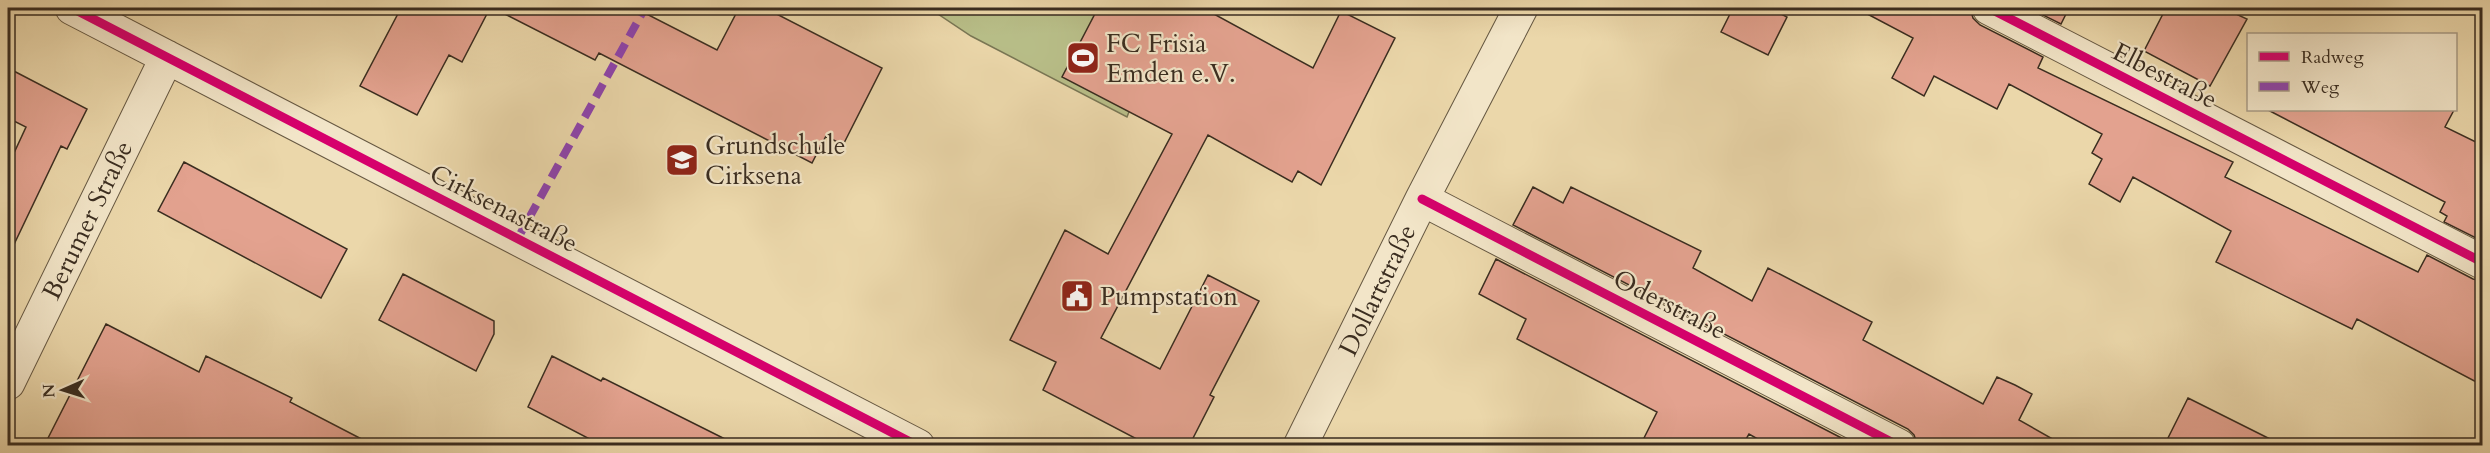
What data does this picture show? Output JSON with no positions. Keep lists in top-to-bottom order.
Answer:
{
  "streets": {
    "street": [
      "Elbestraße",
      "Cirksenastraße",
      "Berumer Straße",
      "Dollartstraße",
      "Oderstraße"
    ]
  },
  "crossings": [
    ["Cirksenastraße", "Berumer Straße"],
    ["Dollartstraße", "Oderstraße"]
  ],
  "places": {
    "sports": ["FC Frisia Emden e.V."],
    "school or university": ["Grundschule Cirksena"],
    "public building": ["Pumpstation"]
  },
  "legend": ["Radweg", "Weg"],
  "north": "left"
}
